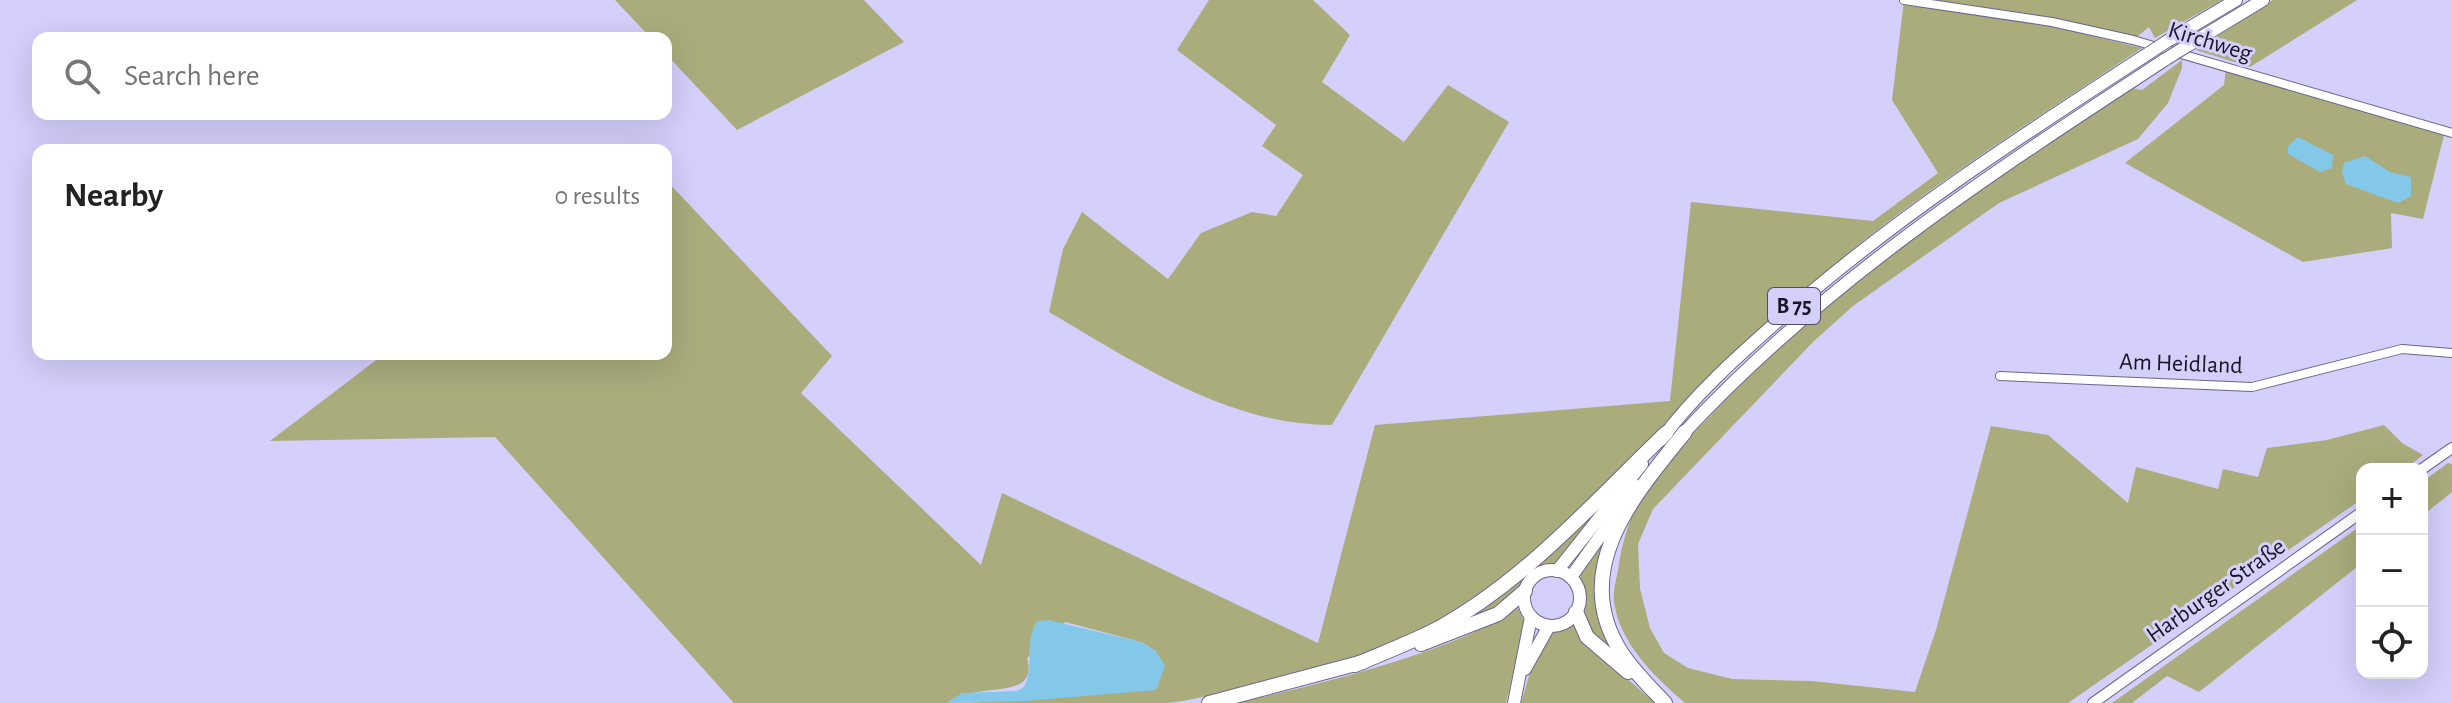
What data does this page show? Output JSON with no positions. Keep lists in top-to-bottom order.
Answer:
{
  "streets": {
    "main road": ["B 75"],
    "street": ["Kirchweg", "Am Heidland", "Harburger Straße"]
  },
  "page": {
    "search": "Search here",
    "heading": ["Nearby", "0 results"],
    "map_buttons": ["+", "−"]
  }
}
